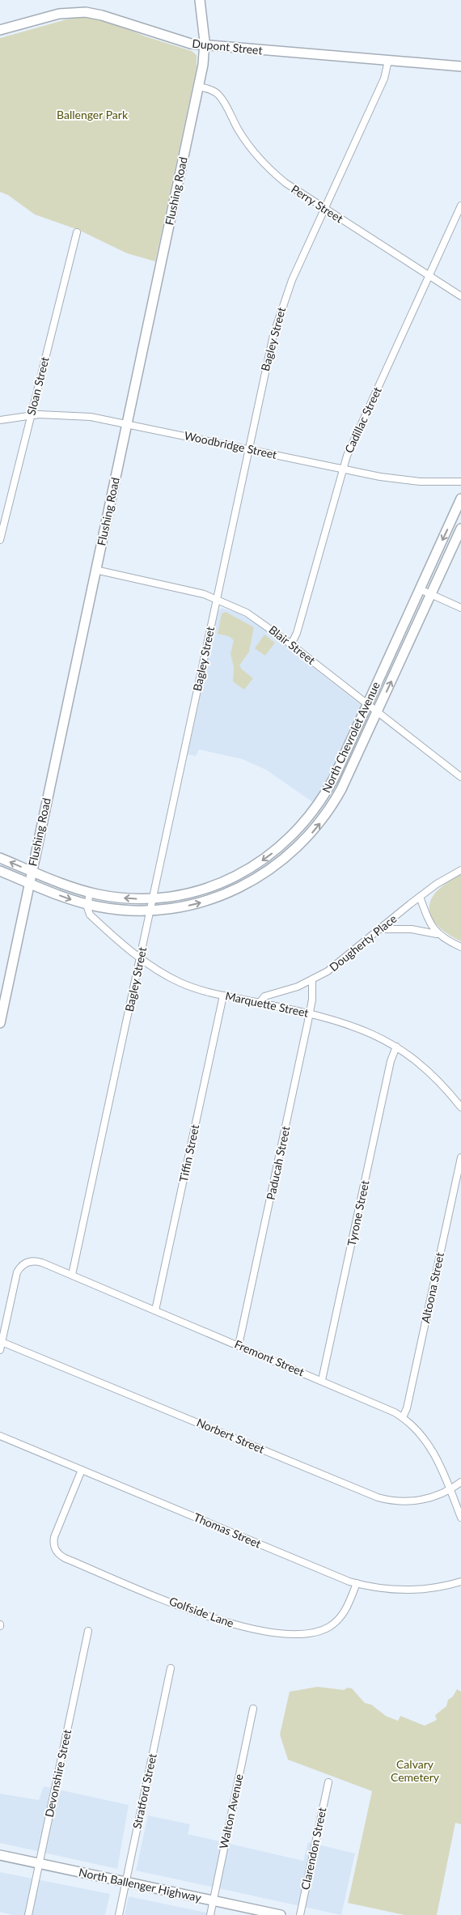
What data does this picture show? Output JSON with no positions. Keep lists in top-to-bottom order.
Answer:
{
  "streets": {
    "street": [
      "Dupont Street",
      "Flushing Road",
      "Perry Street",
      "Bagley Street",
      "Sloan Street",
      "Cadillac Street",
      "Woodbridge Street",
      "Blair Street",
      "North Chevrolet Avenue",
      "Dougherty Place",
      "Marquette Street",
      "Tiffin Street",
      "Paducah Street",
      "Tyrone Street",
      "Altoona Street",
      "Fremont Street",
      "Norbert Street",
      "Thomas Street",
      "Golfside Lane",
      "Devonshire Street",
      "Stratford Street",
      "Walton Avenue",
      "Clarendon Street",
      "North Ballenger Highway"
    ]
  },
  "crossings": [
    ["Dupont Street", "Flushing Road"],
    ["Dupont Street", "Bagley Street"],
    ["Flushing Road", "Perry Street"],
    ["Flushing Road", "Woodbridge Street"],
    ["Flushing Road", "Blair Street"],
    ["Flushing Road", "North Chevrolet Avenue"],
    ["Perry Street", "Bagley Street"],
    ["Perry Street", "Cadillac Street"],
    ["Bagley Street", "Woodbridge Street"],
    ["Bagley Street", "Blair Street"],
    ["Bagley Street", "North Chevrolet Avenue"],
    ["Bagley Street", "Marquette Street"],
    ["Bagley Street", "Fremont Street"],
    ["Sloan Street", "Woodbridge Street"],
    ["Cadillac Street", "Woodbridge Street"],
    ["Cadillac Street", "Blair Street"],
    ["Blair Street", "North Chevrolet Avenue"],
    ["North Chevrolet Avenue", "Marquette Street"],
    ["Dougherty Place", "Marquette Street"],
    ["Dougherty Place", "Paducah Street"],
    ["Marquette Street", "Tiffin Street"],
    ["Marquette Street", "Paducah Street"],
    ["Marquette Street", "Tyrone Street"],
    ["Tiffin Street", "Fremont Street"],
    ["Paducah Street", "Fremont Street"],
    ["Tyrone Street", "Fremont Street"],
    ["Altoona Street", "Fremont Street"],
    ["Fremont Street", "Norbert Street"],
    ["Thomas Street", "Golfside Lane"],
    ["Devonshire Street", "North Ballenger Highway"],
    ["Stratford Street", "North Ballenger Highway"],
    ["Walton Avenue", "North Ballenger Highway"]
  ],
  "parks": ["Ballenger Park", "Calvary Cemetery"]
}
